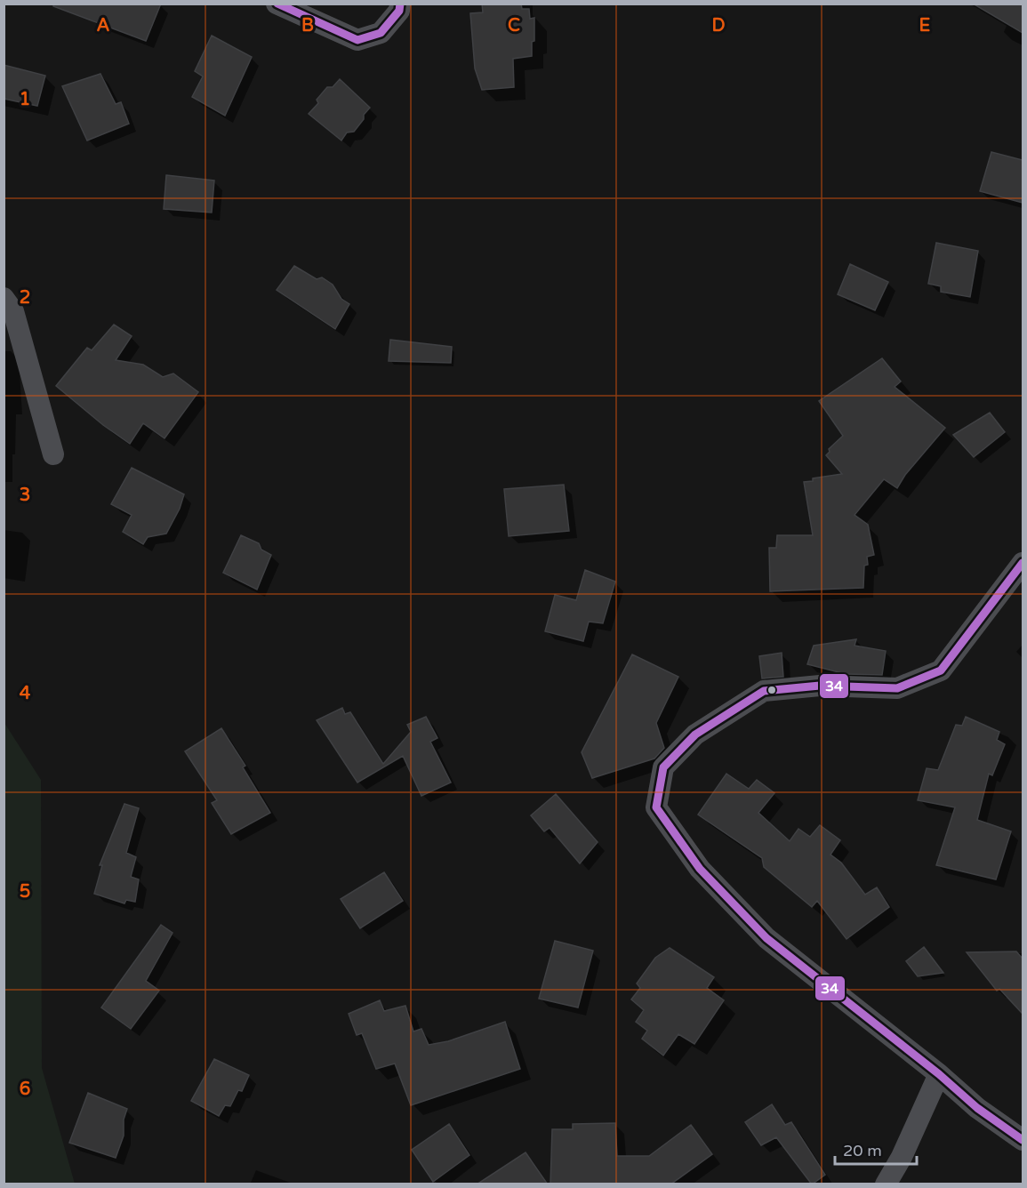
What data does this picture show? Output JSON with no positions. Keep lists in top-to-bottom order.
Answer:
{
  "lines": ["transit line 34"],
  "scale_bar": "20 m",
  "grid": {
    "columns": [
      "A",
      "B",
      "C",
      "D",
      "E"
    ],
    "rows": [
      "1",
      "2",
      "3",
      "4",
      "5",
      "6"
    ]
  }
}
